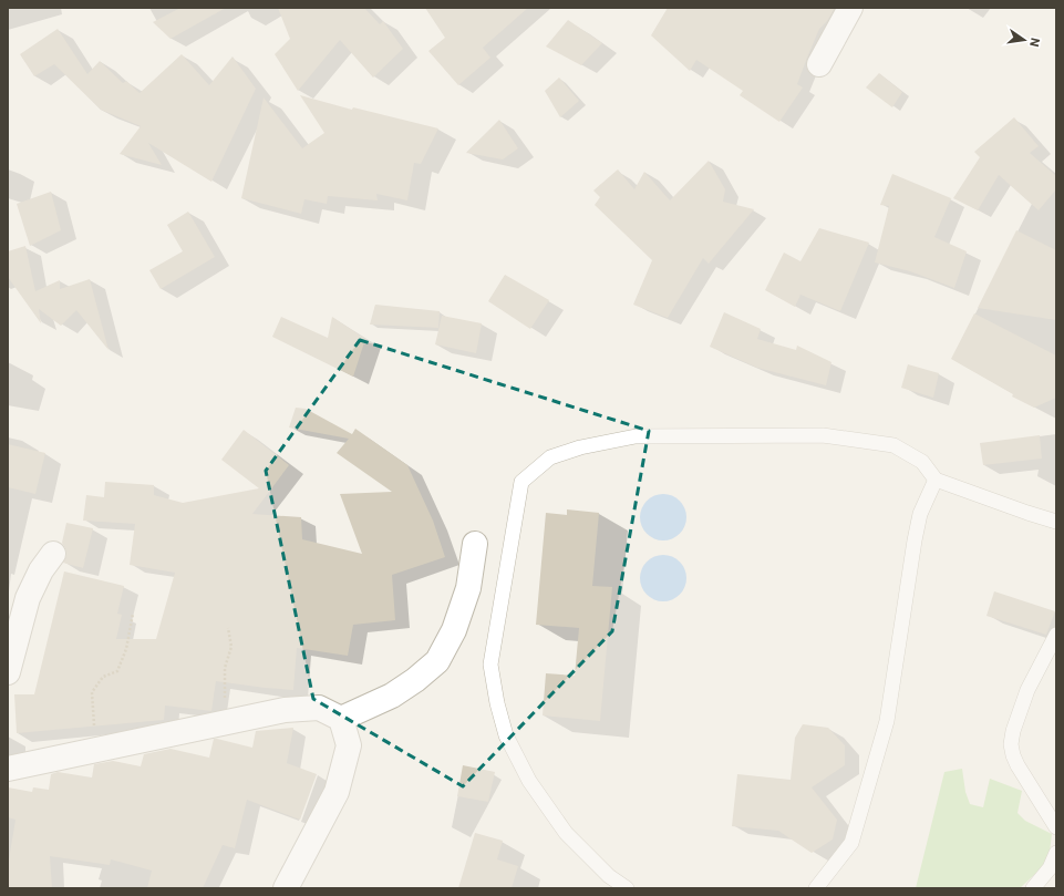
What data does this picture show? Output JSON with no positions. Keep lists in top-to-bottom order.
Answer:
{
  "north": "right"
}
